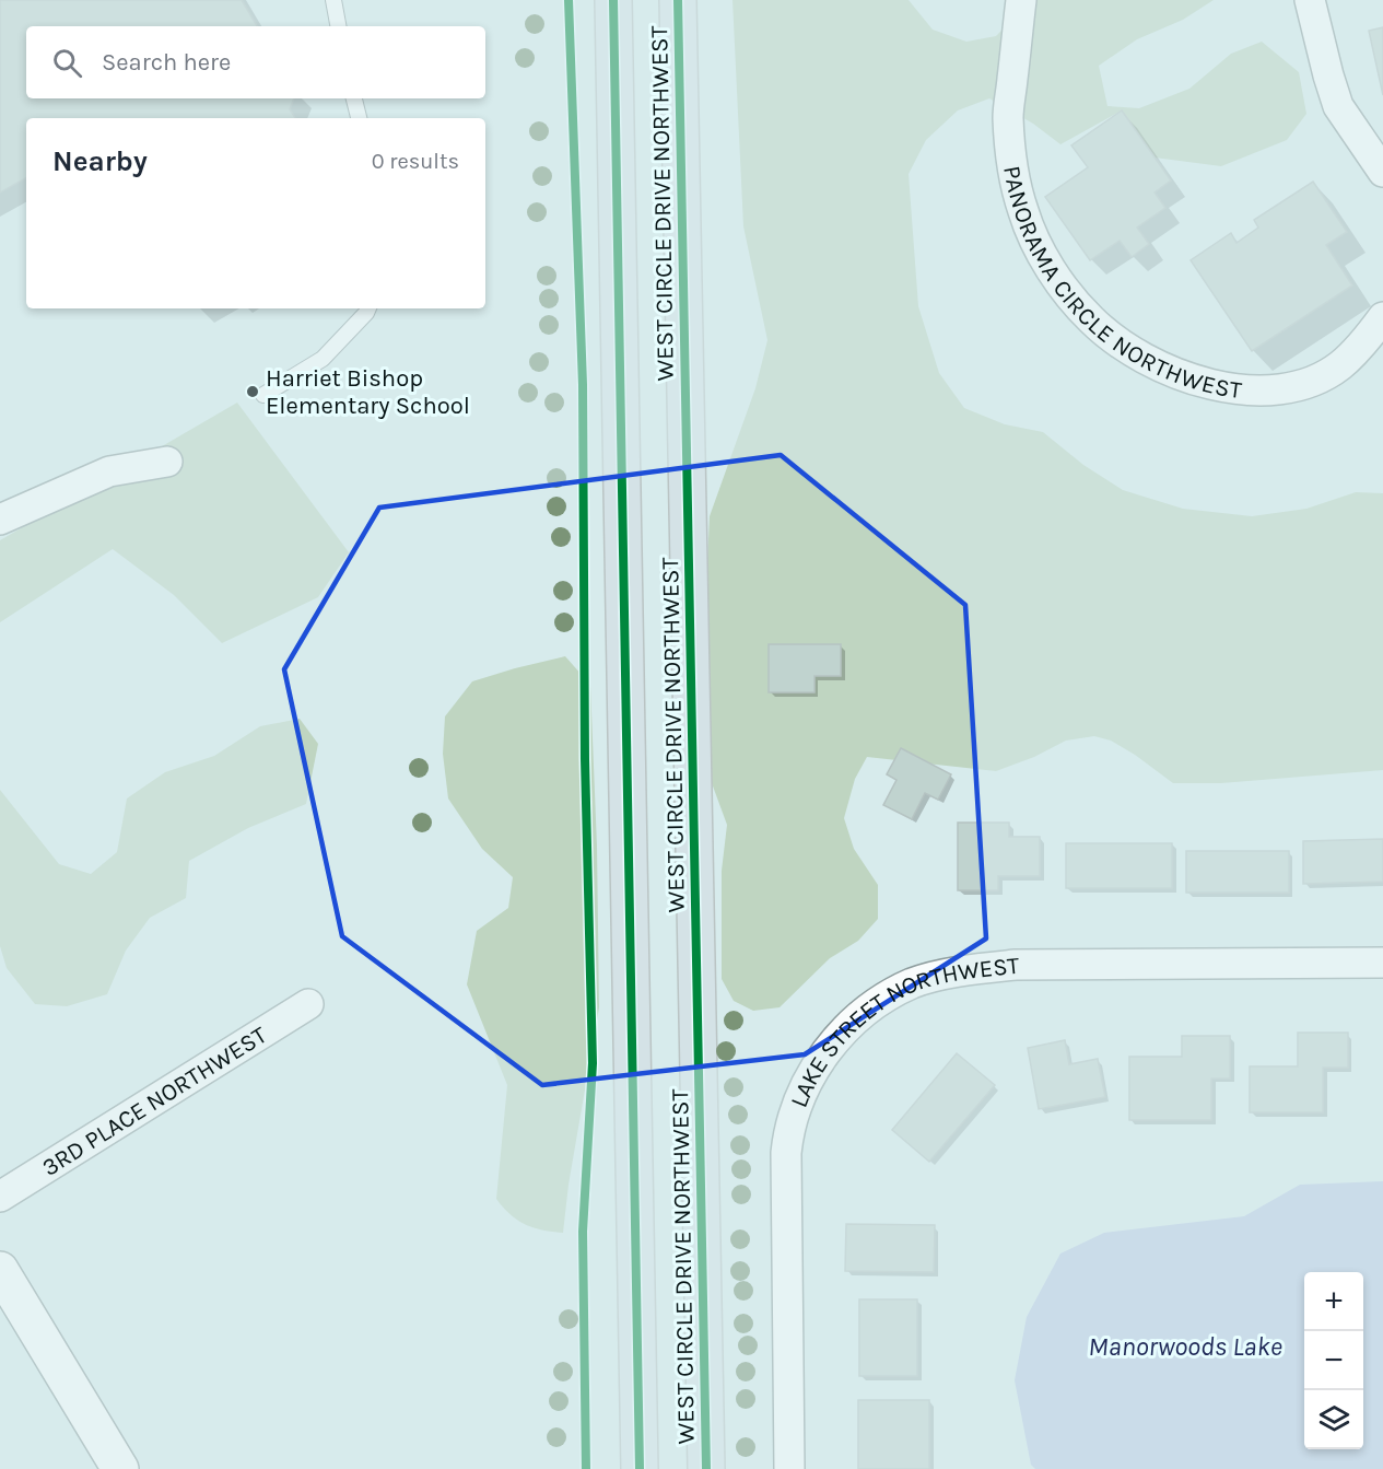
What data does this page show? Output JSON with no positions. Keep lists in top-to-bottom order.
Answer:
{
  "streets": {
    "main road": ["WEST CIRCLE DRIVE NORTHWEST"],
    "street": ["PANORAMA CIRCLE NORTHWEST", "LAKE STREET NORTHWEST", "3RD PLACE NORTHWEST"]
  },
  "water": ["Manorwoods Lake"],
  "places": ["Harriet Bishop Elementary School"],
  "page": {
    "search": "Search here",
    "heading": ["Nearby", "0 results"],
    "map_buttons": ["+", "−"]
  }
}
